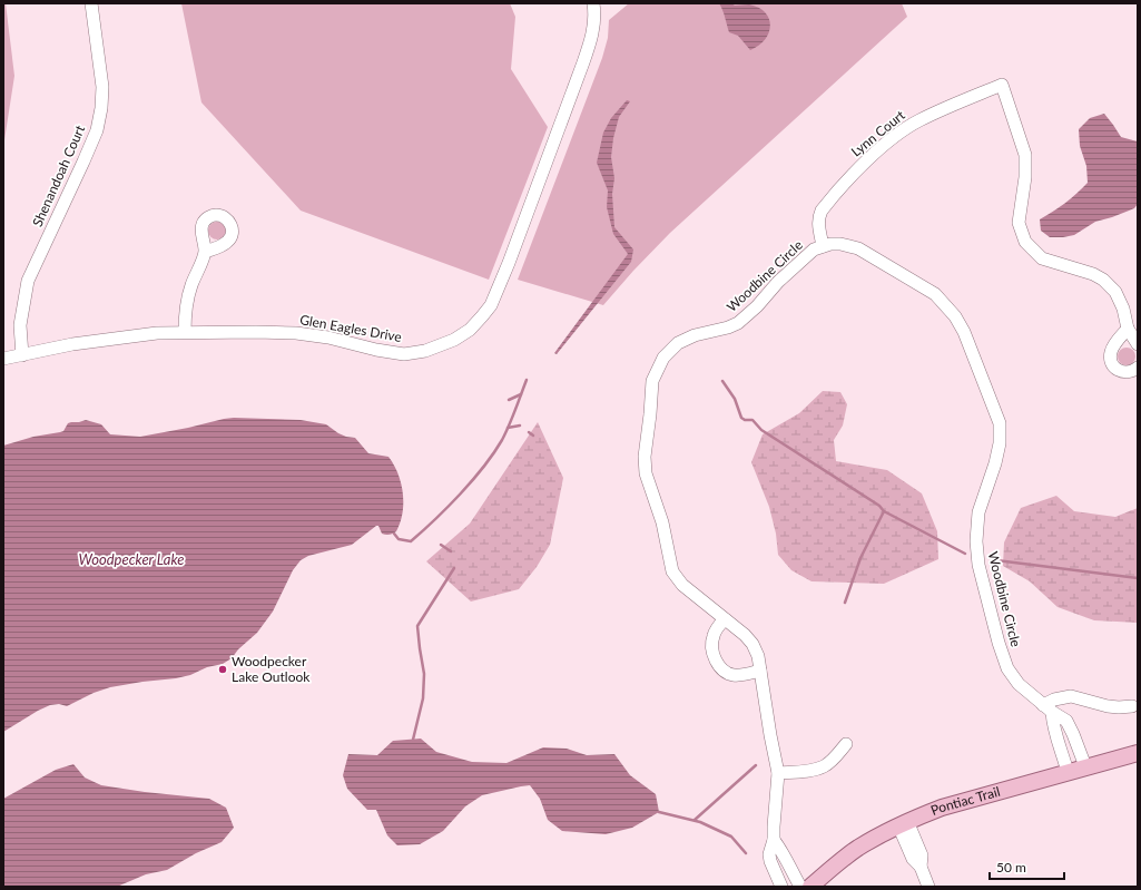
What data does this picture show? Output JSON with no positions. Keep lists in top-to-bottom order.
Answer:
{
  "streets": {
    "main road": ["Pontiac Trail"],
    "street": [
      "Lynn Court",
      "Shenandoah Court",
      "Woodbine Circle",
      "Glen Eagles Drive"
    ]
  },
  "crossings": [
    ["Lynn Court", "Woodbine Circle"],
    ["Shenandoah Court", "Glen Eagles Drive"],
    ["Woodbine Circle", "Pontiac Trail"]
  ],
  "water": ["Woodpecker Lake"],
  "places": ["Woodpecker Lake Outlook"],
  "scale_bar": "50 m"
}
